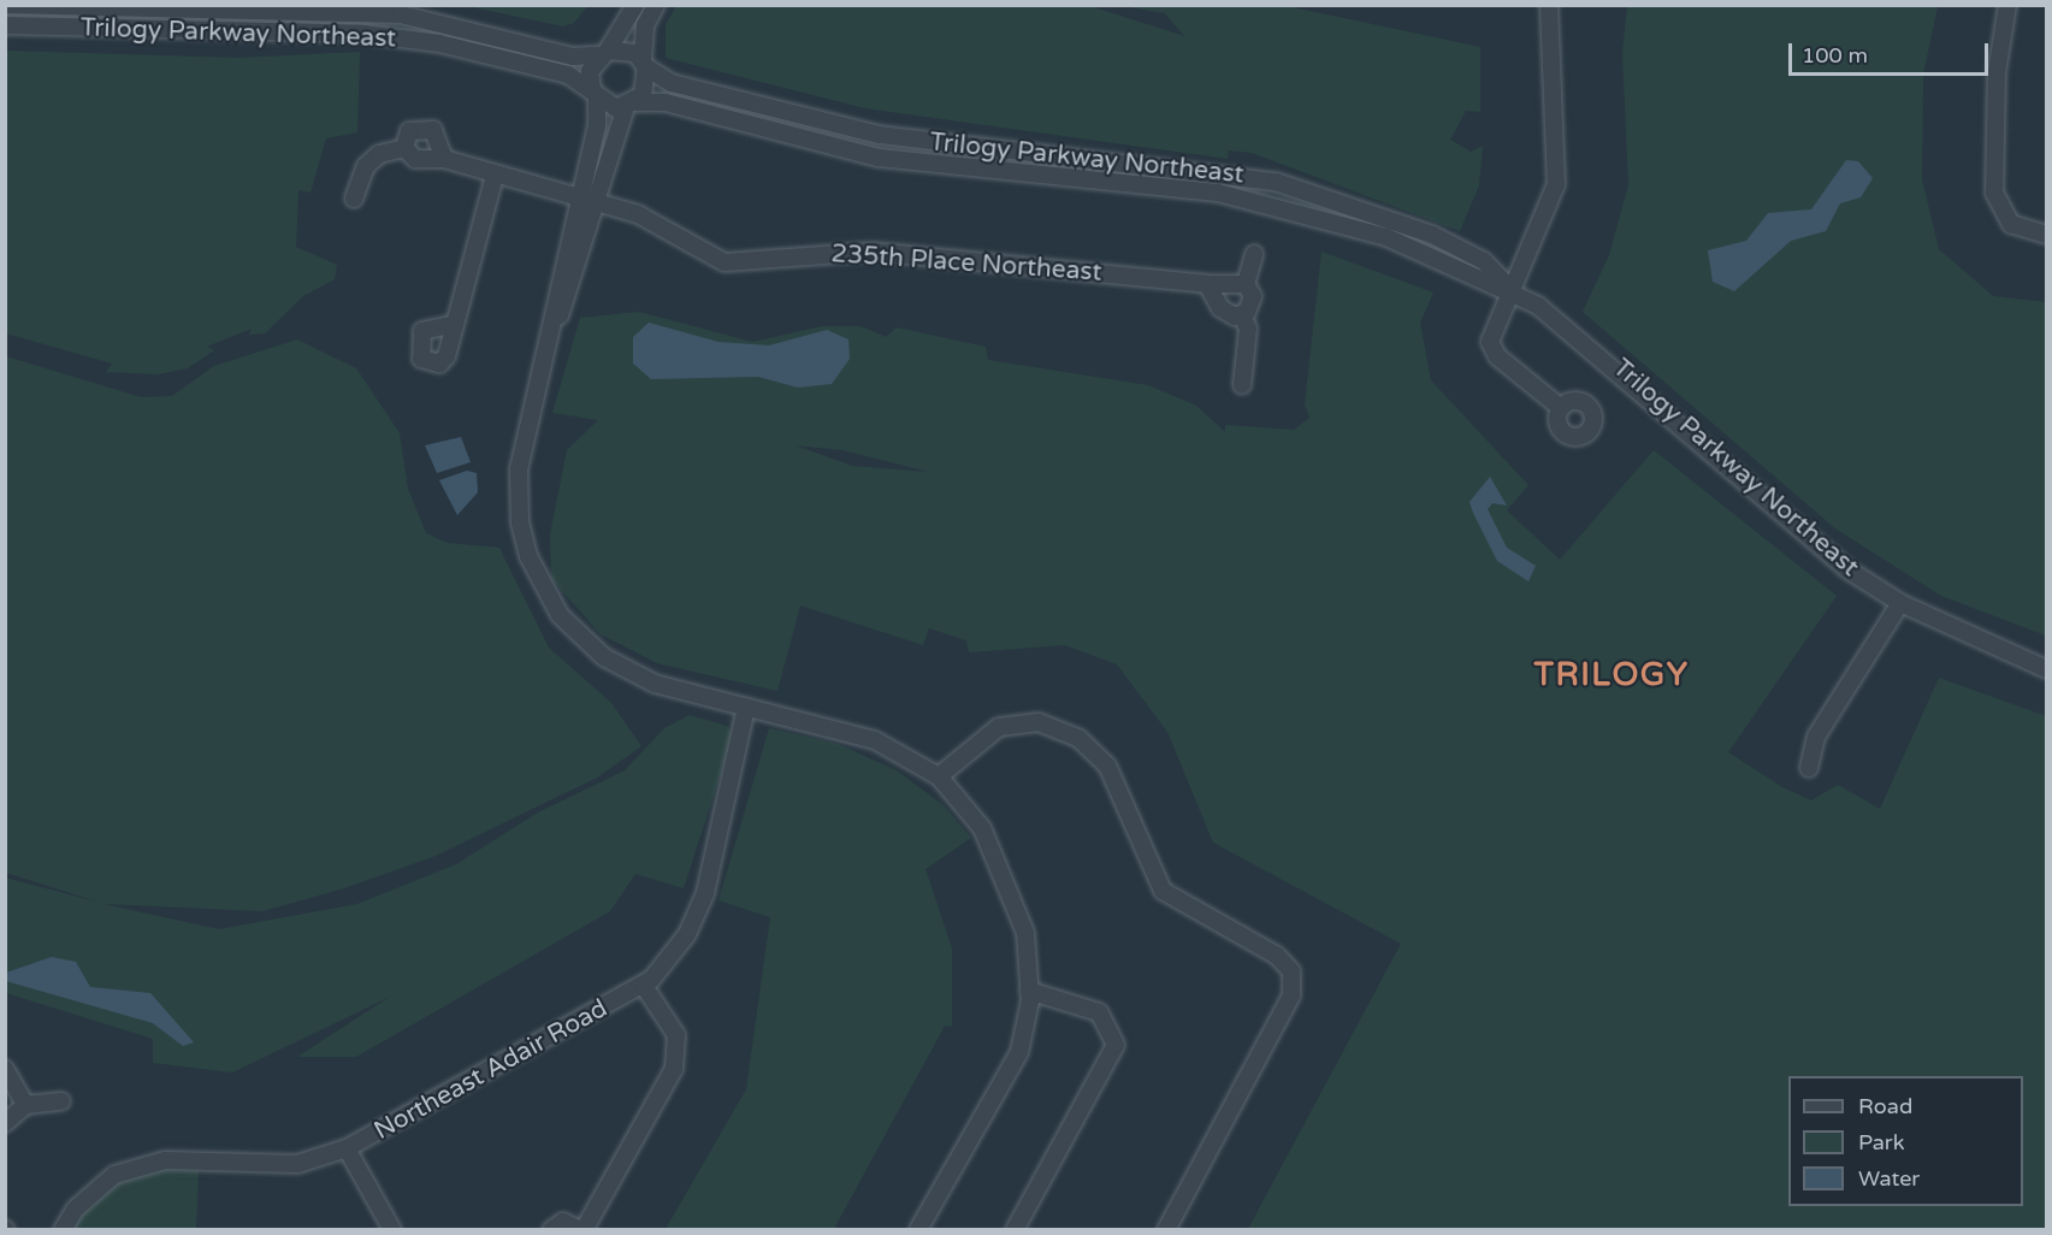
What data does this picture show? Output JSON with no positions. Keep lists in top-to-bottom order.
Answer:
{
  "streets": {
    "street": ["Trilogy Parkway Northeast", "235th Place Northeast", "Northeast Adair Road"]
  },
  "districts": ["TRILOGY"],
  "legend": ["Road", "Park", "Water"],
  "scale_bar": "100 m"
}
